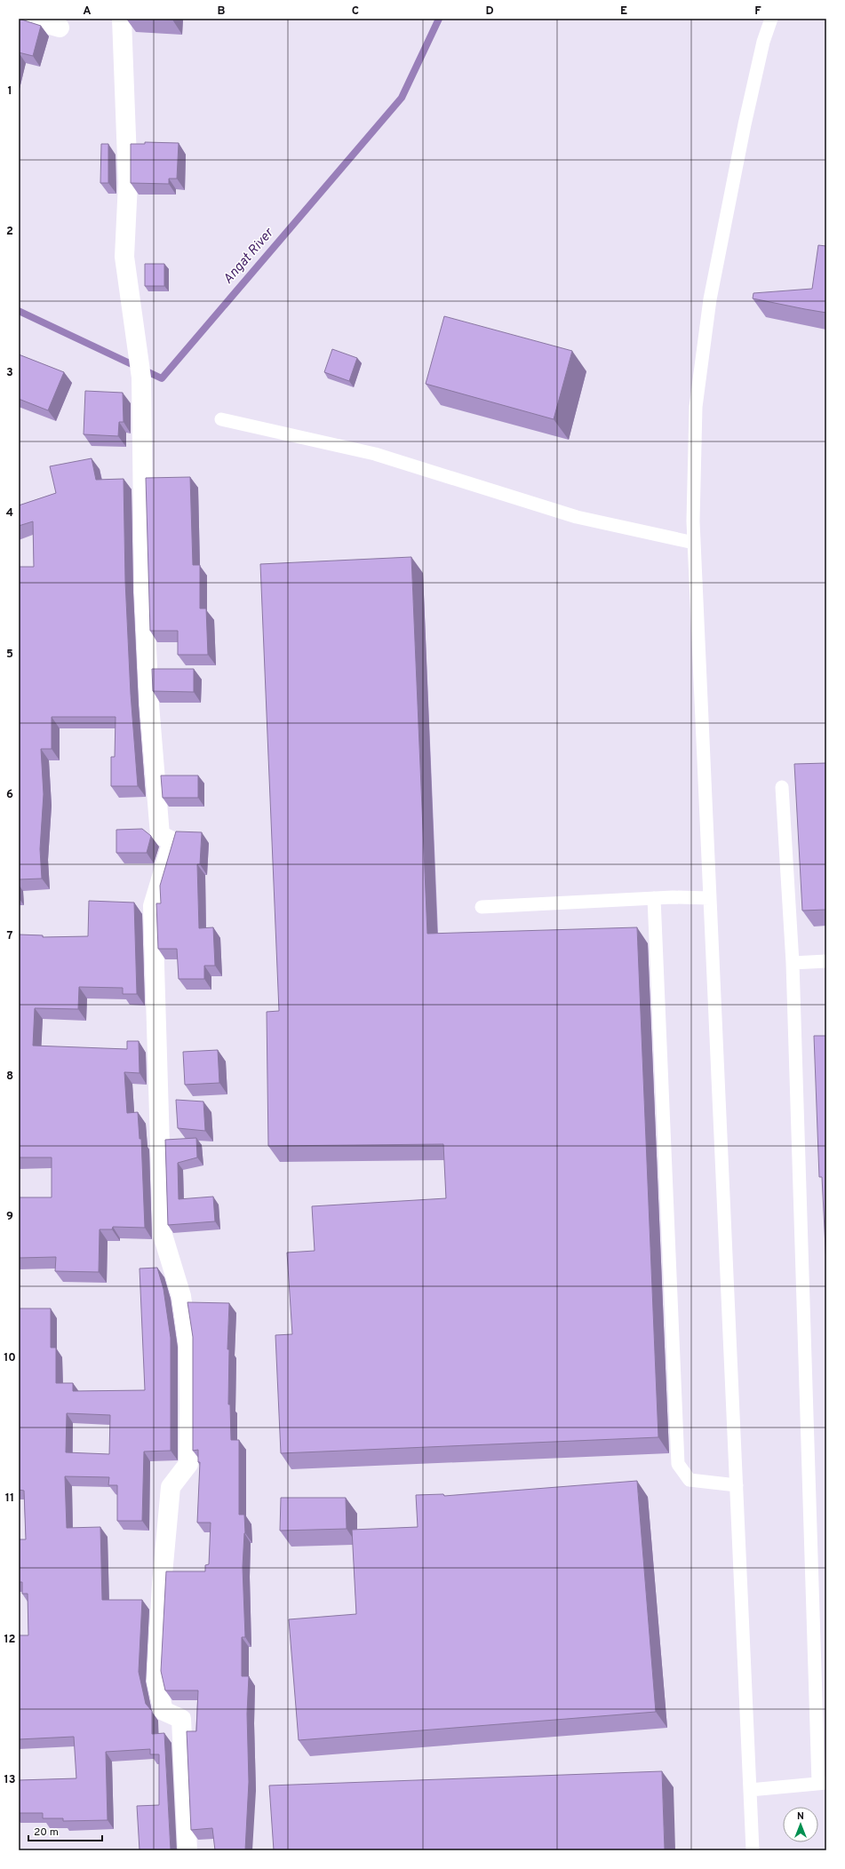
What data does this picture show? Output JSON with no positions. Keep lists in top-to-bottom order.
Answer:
{
  "water": ["Angat River"],
  "scale_bar": "20 m",
  "north": "top",
  "grid": {
    "columns": [
      "A",
      "B",
      "C",
      "D",
      "E",
      "F"
    ],
    "rows": [
      "1",
      "2",
      "3",
      "4",
      "5",
      "6",
      "7",
      "8",
      "9",
      "10",
      "11",
      "12",
      "13"
    ]
  }
}
